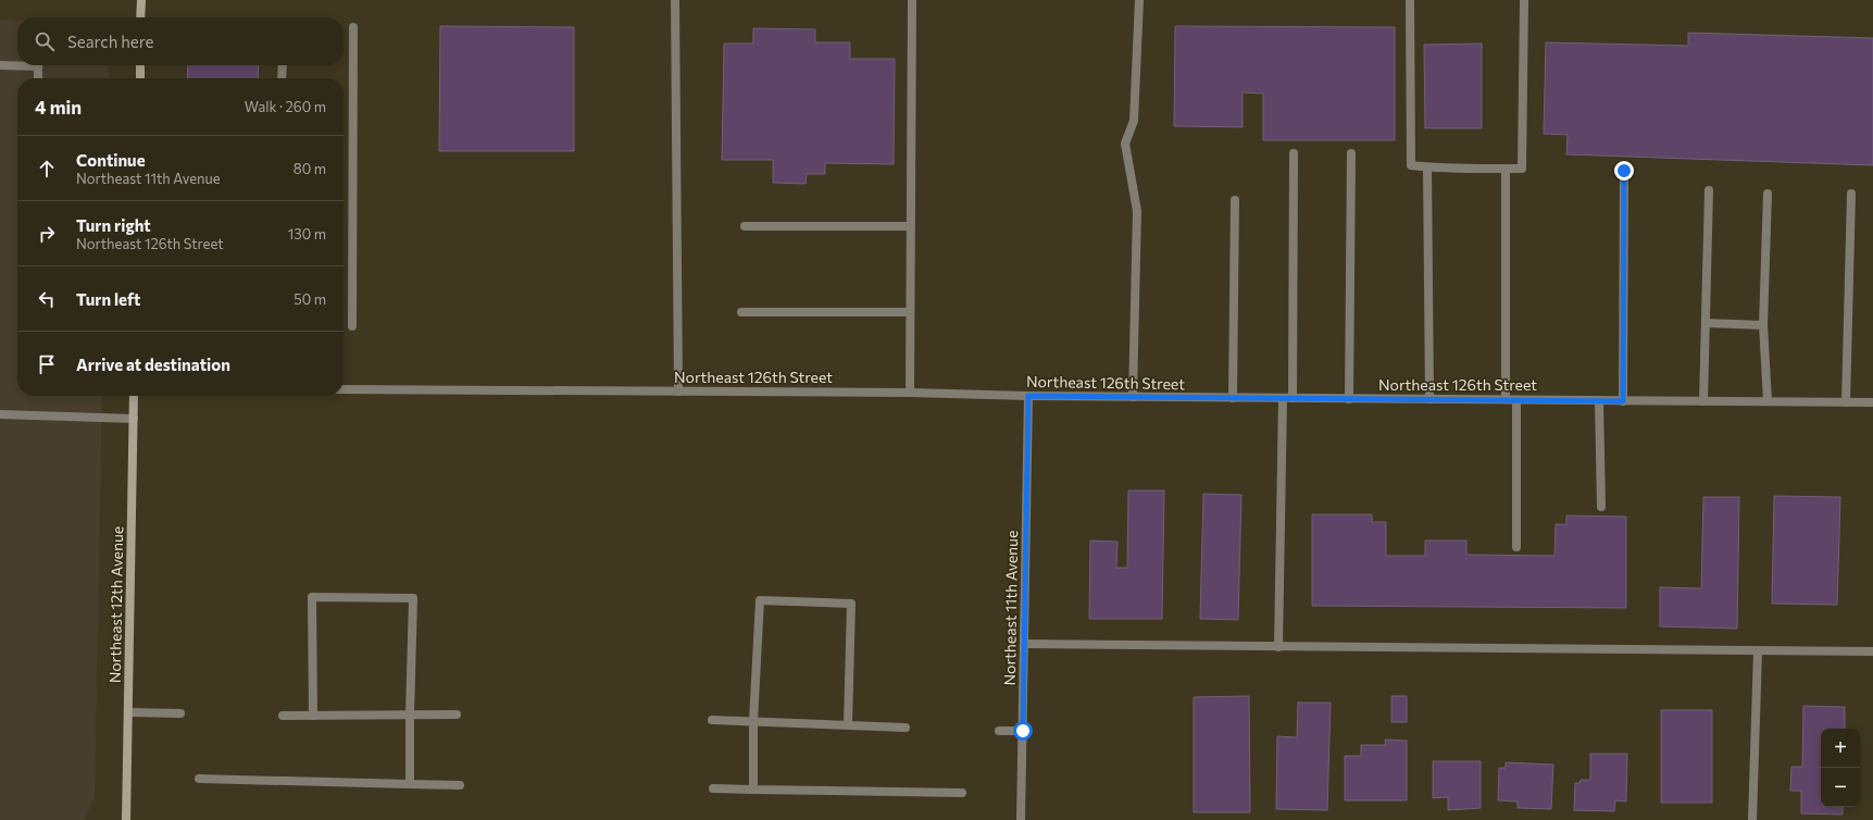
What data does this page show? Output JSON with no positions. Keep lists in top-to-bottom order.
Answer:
{
  "streets": {
    "street": ["Northeast 126th Street", "Northeast 12th Avenue", "Northeast 11th Avenue"]
  },
  "crossings": [
    ["Northeast 126th Street", "Northeast 11th Avenue"]
  ],
  "page": {
    "search": "Search here",
    "heading": ["4 min", "Walk · 260 m"],
    "list": [
      ["Continue", "Northeast 11th Avenue", "80 m"],
      ["Turn right", "Northeast 126th Street", "130 m"],
      ["Turn left", "50 m"],
      "Arrive at destination"
    ],
    "map_buttons": ["+", "−"]
  }
}
